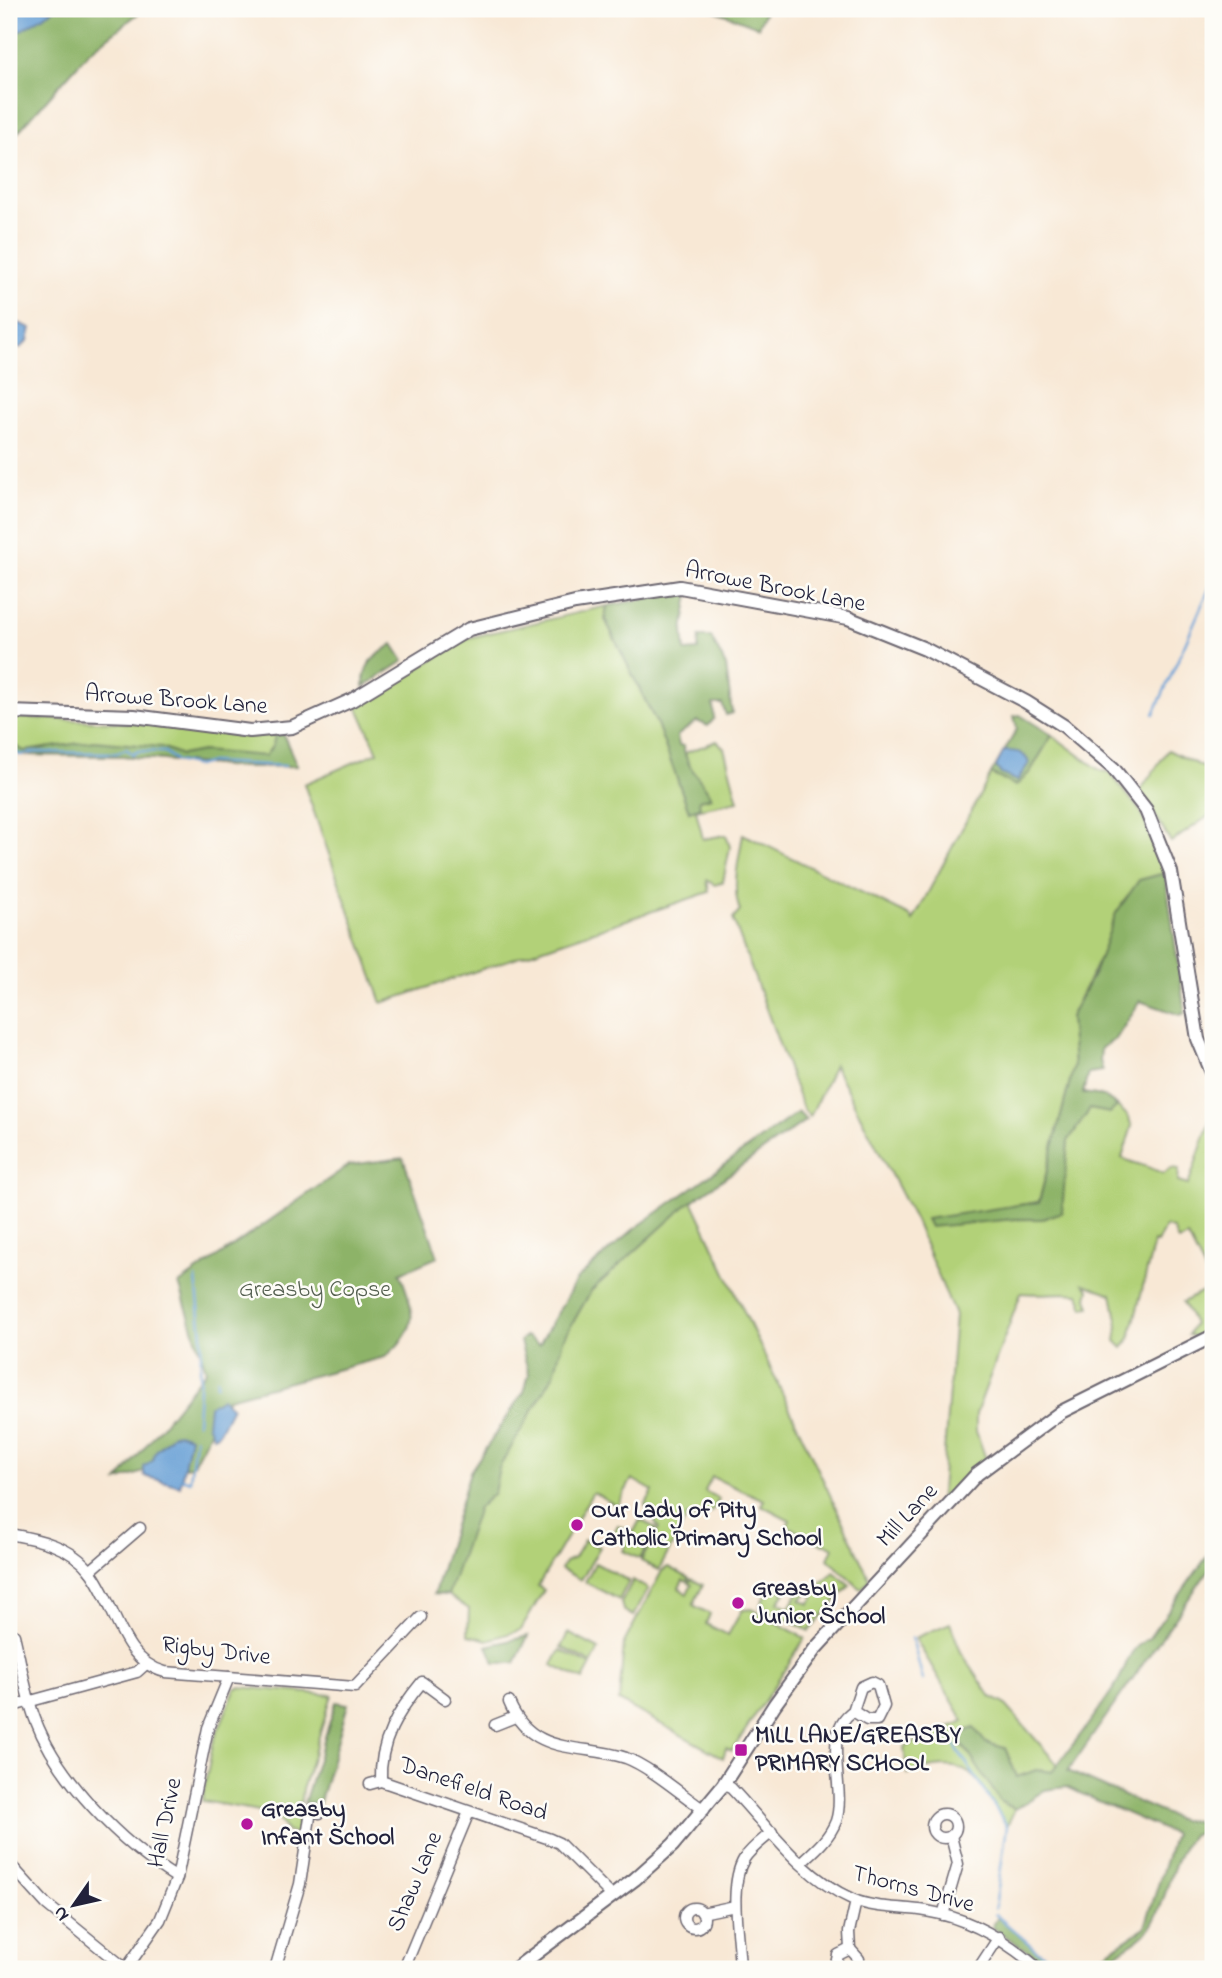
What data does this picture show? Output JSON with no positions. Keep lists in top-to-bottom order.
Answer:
{
  "streets": {
    "street": [
      "Arrowe Brook Lane",
      "Mill Lane",
      "Rigby Drive",
      "Danefield Road",
      "Hall Drive",
      "Shaw Lane",
      "Thorns Drive"
    ]
  },
  "crossings": [
    ["Mill Lane", "Danefield Road"],
    ["Mill Lane", "Thorns Drive"],
    ["Rigby Drive", "Hall Drive"],
    ["Danefield Road", "Shaw Lane"]
  ],
  "parks": ["Greasby Copse"],
  "places": {
    "other": ["Our Lady of Pity Catholic Primary School", "Greasby Junior School", "Greasby Infant School"],
    "transit": ["MILL LANE/GREASBY PRIMARY SCHOOL"]
  },
  "north": "bottom left"
}
